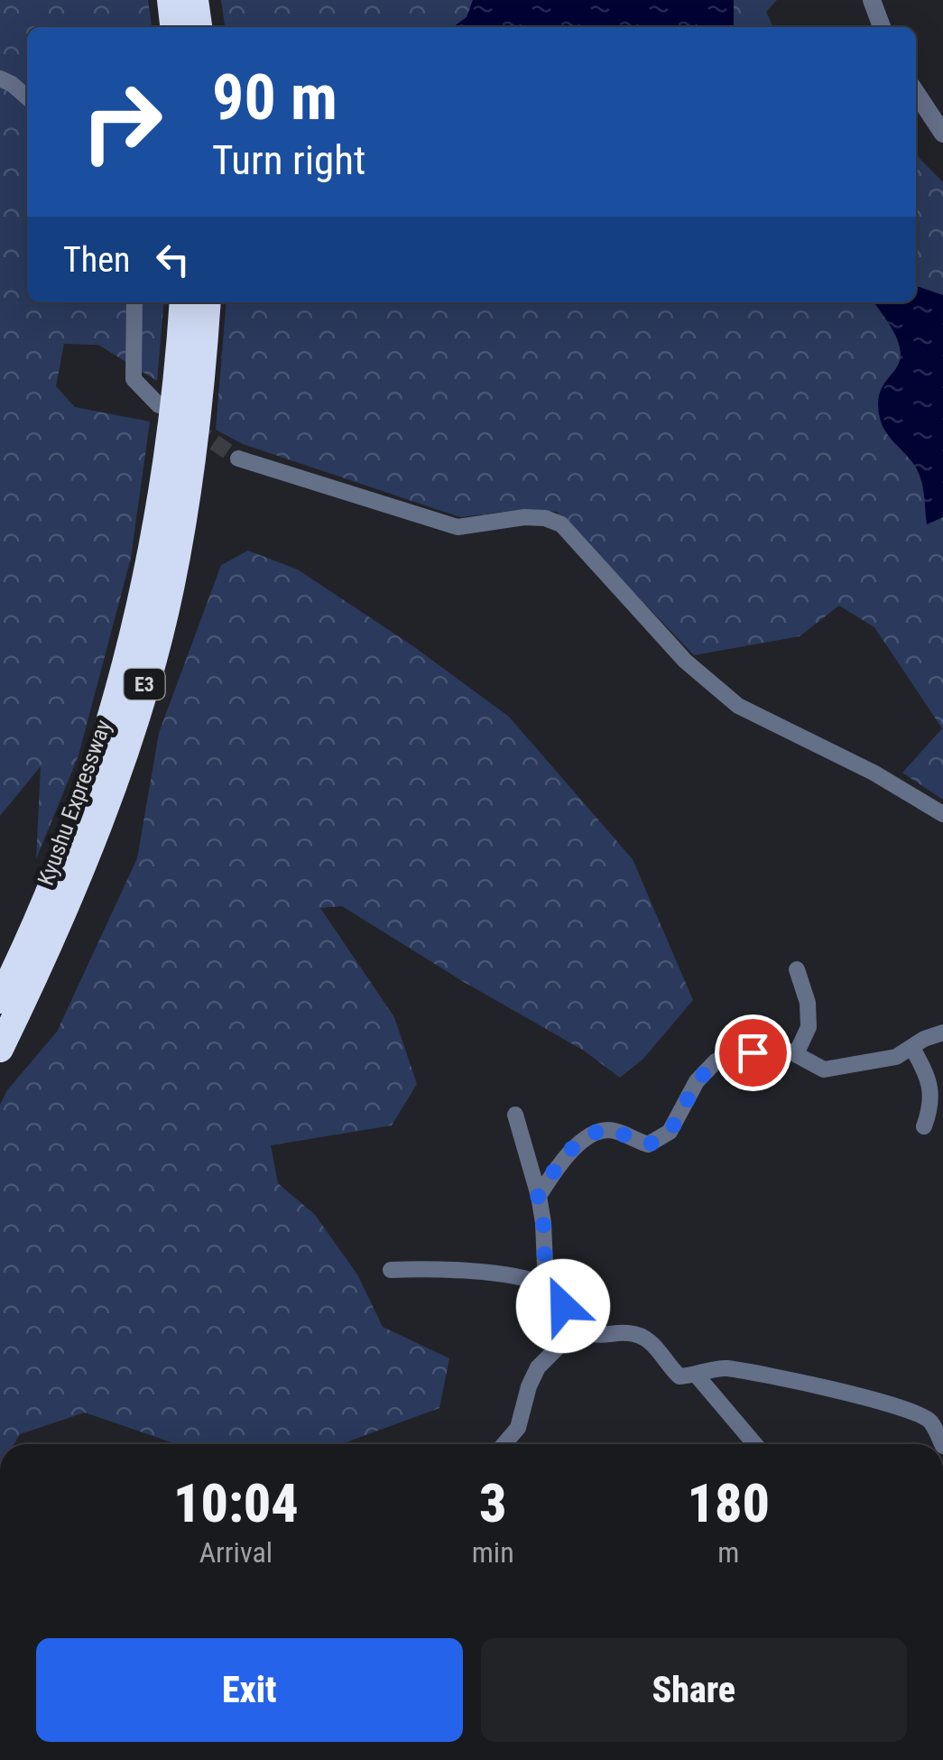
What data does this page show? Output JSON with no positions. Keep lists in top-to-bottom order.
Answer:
{
  "streets": {
    "highway": ["E3", "Kyushu Expressway"]
  },
  "page": {
    "turn": ["90 m", "Turn right"],
    "then": "Then",
    "eta": [
      "10:04",
      "Arrival",
      "3",
      "min",
      "180",
      "m"
    ],
    "buttons": ["Exit", "Share"]
  }
}
